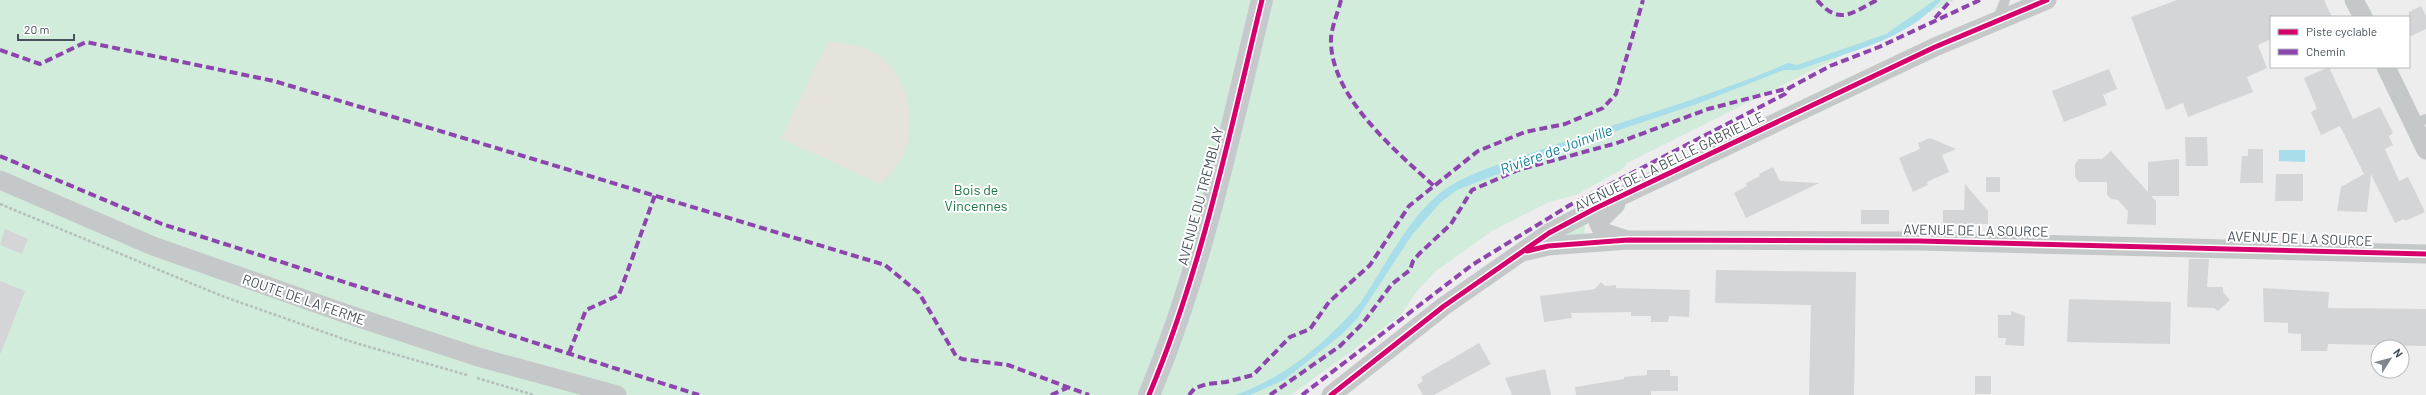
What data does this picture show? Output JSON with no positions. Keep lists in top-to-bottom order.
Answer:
{
  "streets": {
    "main road": ["AVENUE DU TREMBLAY"],
    "street": ["AVENUE DE LA BELLE GABRIELLE", "AVENUE DE LA SOURCE", "ROUTE DE LA FERME"]
  },
  "crossings": [
    ["AVENUE DE LA BELLE GABRIELLE", "AVENUE DE LA SOURCE"]
  ],
  "water": ["Rivière de Joinville"],
  "parks": ["Bois de Vincennes"],
  "legend": ["Piste cyclable", "Chemin"],
  "scale_bar": "20 m",
  "north": "top right"
}
